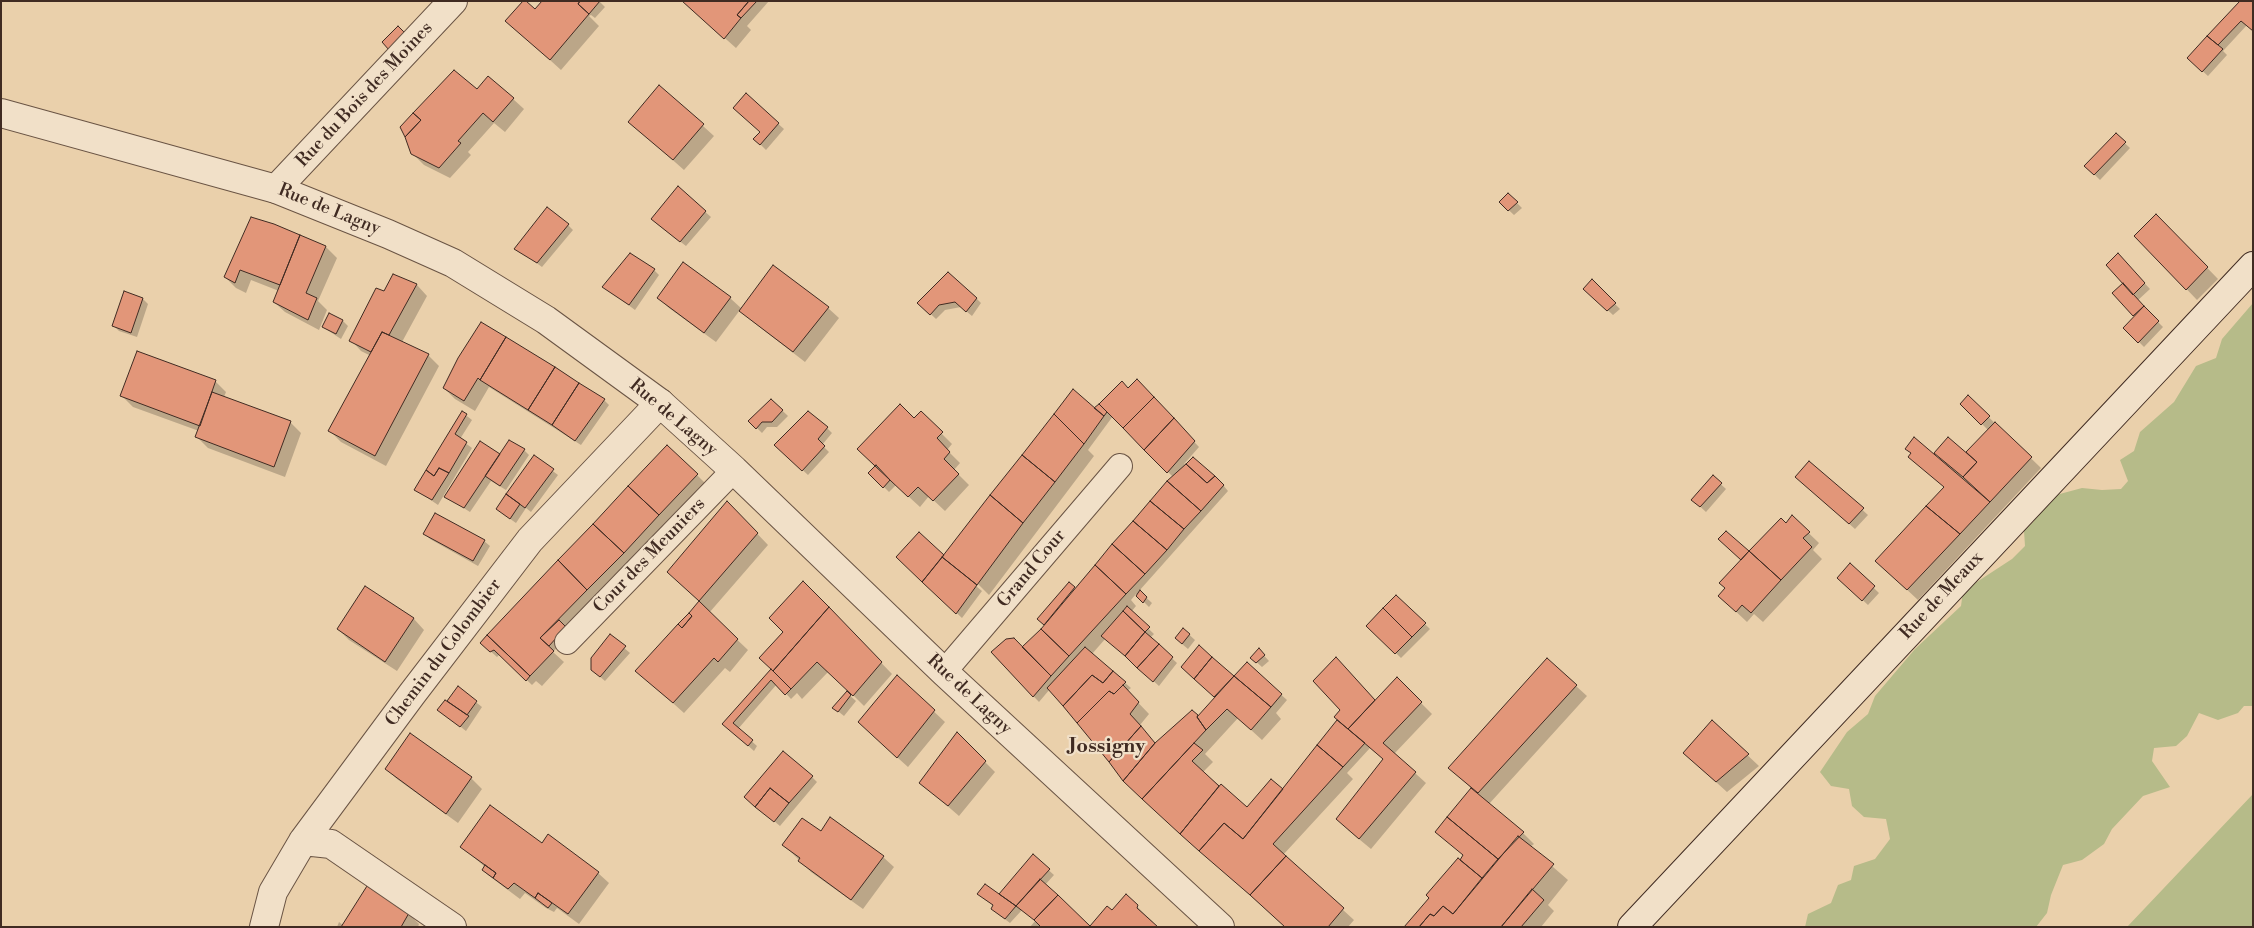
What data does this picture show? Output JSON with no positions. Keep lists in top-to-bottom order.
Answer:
{
  "streets": {
    "street": [
      "Rue du Bois des Moines",
      "Rue de Lagny",
      "Rue de Meaux",
      "Chemin du Colombier"
    ],
    "lane": ["Cour des Meuniers", "Grand Cour"]
  },
  "crossings": [
    ["Rue du Bois des Moines", "Rue de Lagny"],
    ["Rue de Lagny", "Cour des Meuniers"],
    ["Rue de Lagny", "Grand Cour"],
    ["Rue de Lagny", "Chemin du Colombier"]
  ],
  "districts": ["Jossigny"]
}
